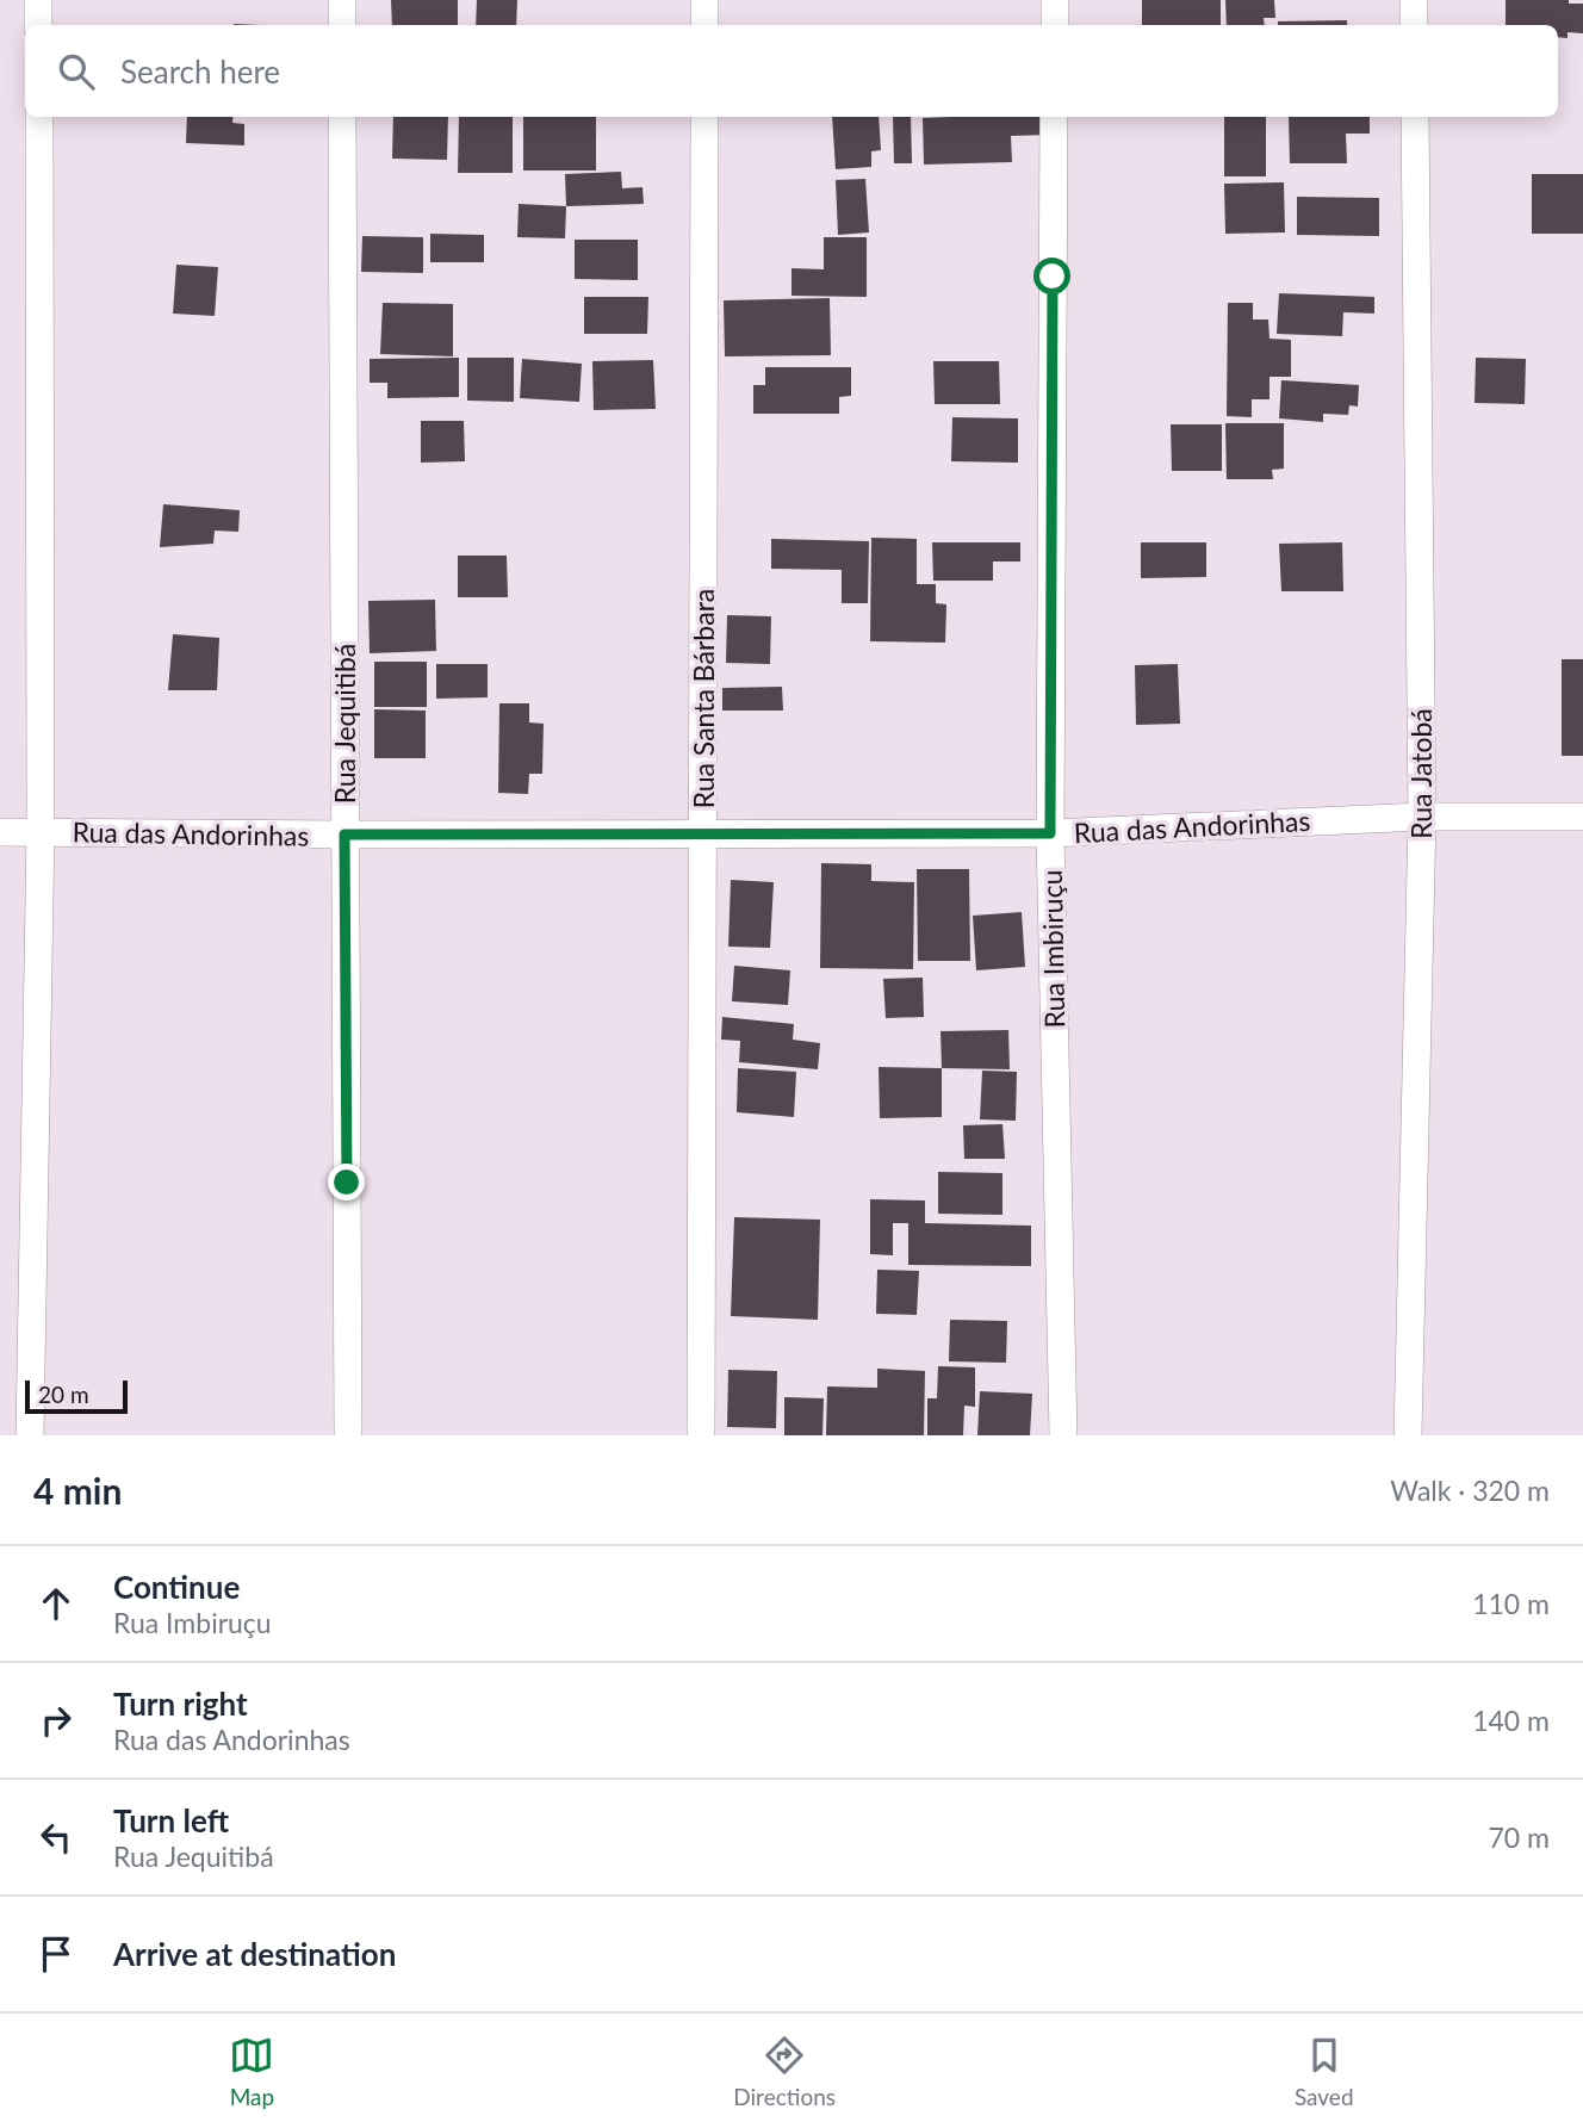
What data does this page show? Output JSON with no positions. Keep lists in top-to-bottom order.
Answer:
{
  "streets": {
    "street": [
      "Rua Santa Bárbara",
      "Rua Jequitibá",
      "Rua Jatobá",
      "Rua das Andorinhas",
      "Rua Imbiruçu"
    ]
  },
  "crossings": [
    ["Rua Santa Bárbara", "Rua das Andorinhas"],
    ["Rua Jequitibá", "Rua das Andorinhas"],
    ["Rua Jatobá", "Rua das Andorinhas"],
    ["Rua das Andorinhas", "Rua Imbiruçu"]
  ],
  "scale_bar": "20 m",
  "page": {
    "search": "Search here",
    "scale": "20 m",
    "heading": ["4 min", "Walk · 320 m"],
    "list": [
      ["Continue", "Rua Imbiruçu", "110 m"],
      ["Turn right", "Rua das Andorinhas", "140 m"],
      ["Turn left", "Rua Jequitibá", "70 m"],
      "Arrive at destination"
    ],
    "nav": ["Map", "Directions", "Saved"]
  }
}
